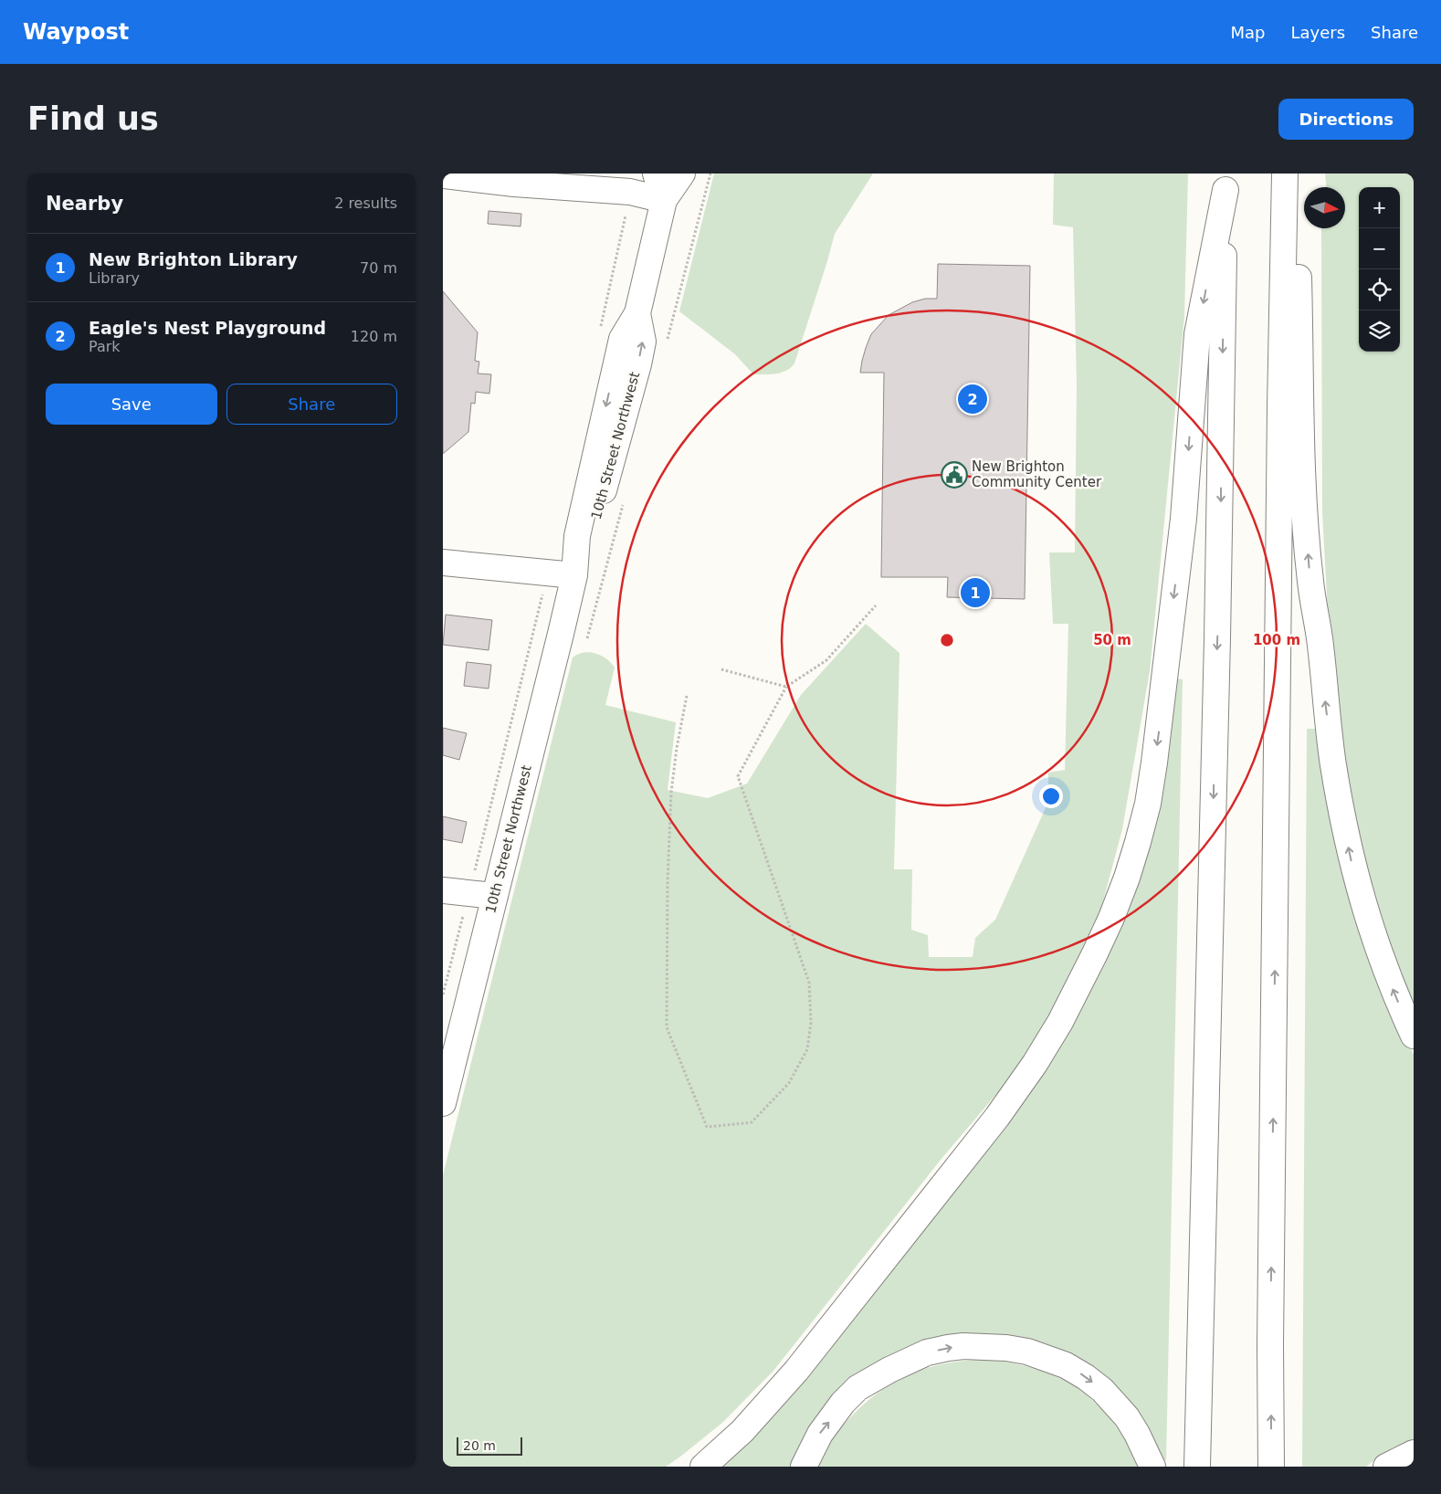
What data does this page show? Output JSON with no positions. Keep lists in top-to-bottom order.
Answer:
{
  "streets": {
    "main road": ["10th Street Northwest"]
  },
  "places": {
    "public building": ["New Brighton Community Center"]
  },
  "scale_bar": "20 m",
  "north": "right",
  "page": {
    "header": "Waypost",
    "nav": ["Map", "Layers", "Share"],
    "buttons": [
      "Directions",
      ["Save", "Share"]
    ],
    "title": "Find us",
    "heading": ["Nearby", "2 results"],
    "map_buttons": ["+", "−"],
    "list": [
      {
        "mark": "1",
        "name": "New Brighton Library",
        "note": "Library",
        "value": "70 m"
      },
      {
        "mark": "2",
        "name": "Eagle's Nest Playground",
        "note": "Park",
        "value": "120 m"
      }
    ],
    "pins": ["2", "1"],
    "scale": "20 m"
  },
  "rings": ["50 m", "100 m"]
}
